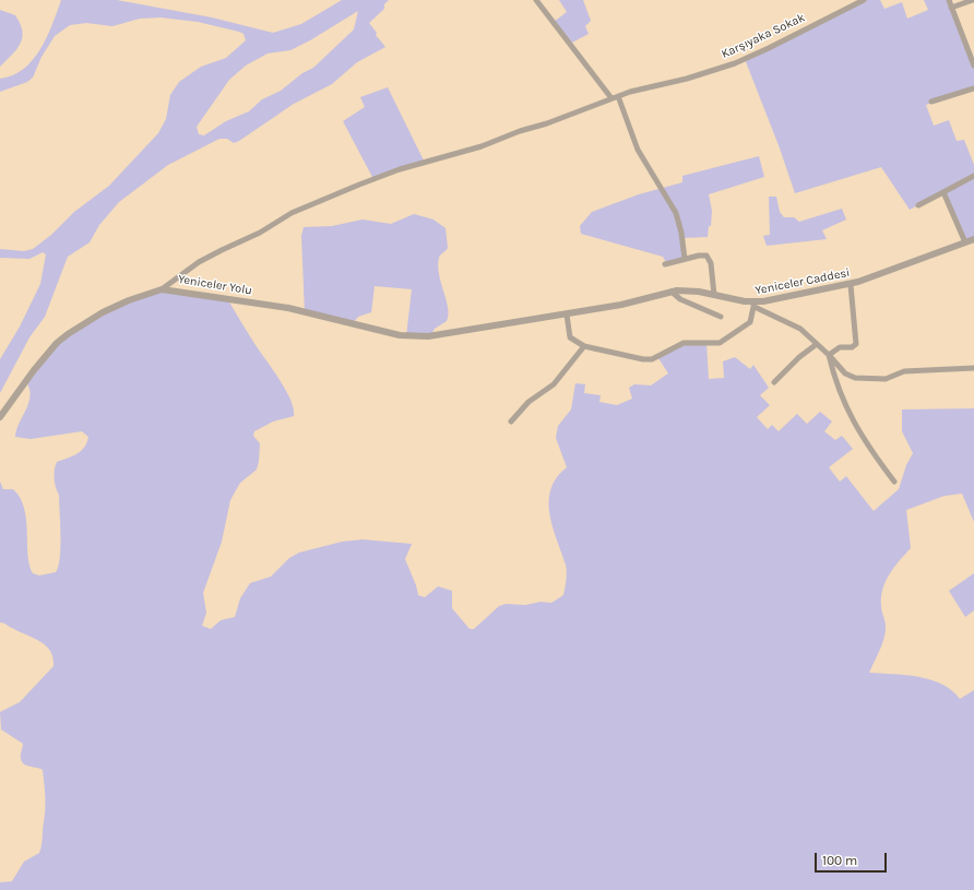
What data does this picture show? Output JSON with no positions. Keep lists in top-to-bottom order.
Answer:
{
  "streets": {
    "street": ["Karşıyaka Sokak", "Yeniceler Caddesi", "Yeniceler Yolu"]
  },
  "crossings": [
    ["Karşıyaka Sokak", "Yeniceler Yolu"],
    ["Yeniceler Caddesi", "Yeniceler Yolu"]
  ],
  "scale_bar": "100 m"
}
